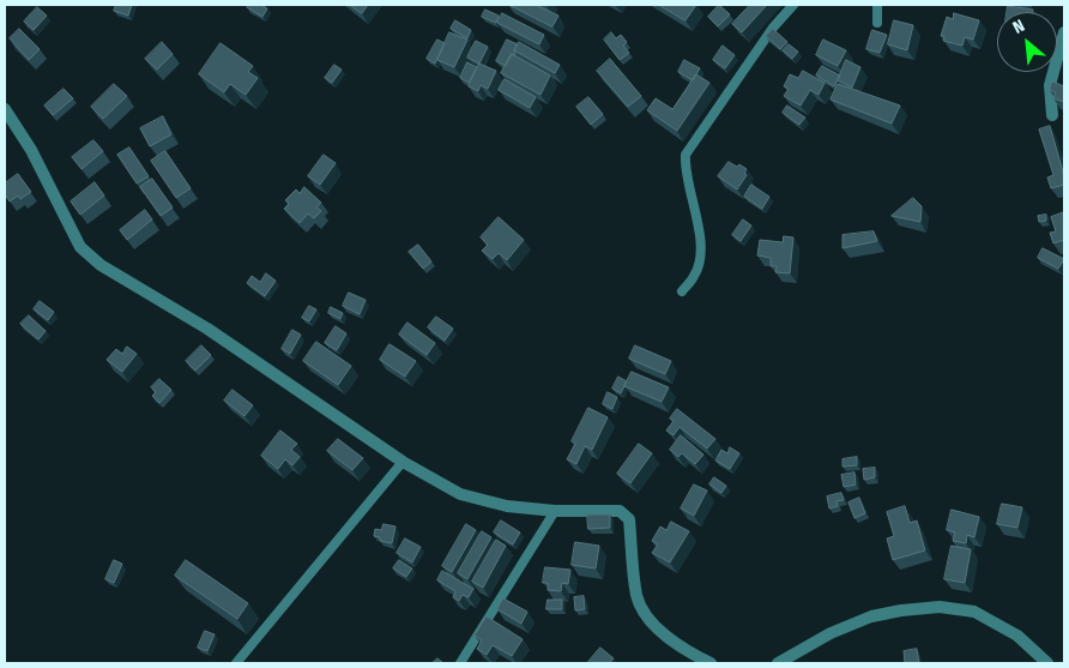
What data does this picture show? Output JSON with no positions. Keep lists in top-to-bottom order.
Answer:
{
  "north": "top left"
}
